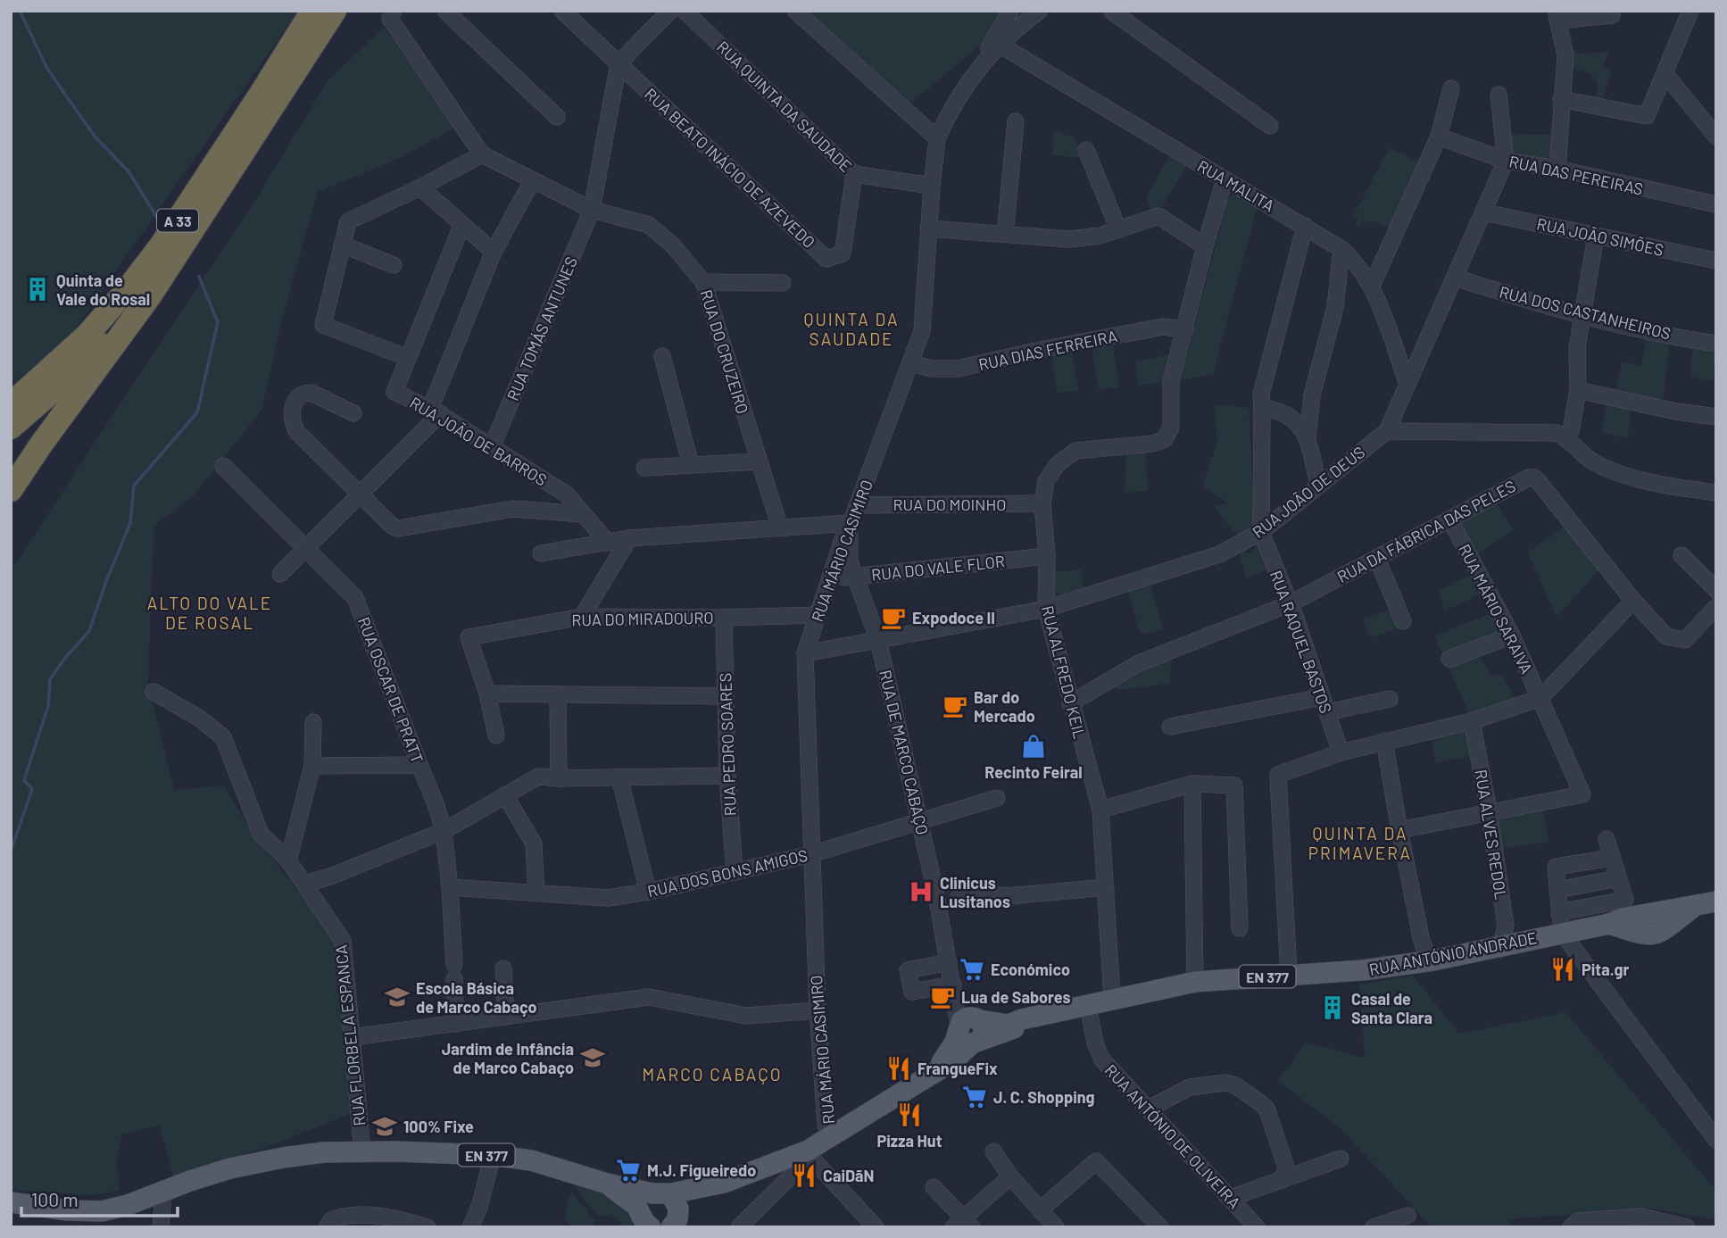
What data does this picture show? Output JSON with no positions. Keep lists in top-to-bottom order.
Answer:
{
  "streets": {
    "highway": ["A 33"],
    "main road": ["RUA ANTÓNIO ANDRADE", "EN 377"],
    "street": [
      "RUA QUINTA DA SAUDADE",
      "RUA BEATO INÁCIO DE AZEVEDO",
      "RUA DAS PEREIRAS",
      "RUA MALITA",
      "RUA JOÃO SIMÕES",
      "RUA DOS CASTANHEIROS",
      "RUA TOMÁS ANTUNES",
      "RUA DIAS FERREIRA",
      "RUA DO CRUZEIRO",
      "RUA JOÃO DE BARROS",
      "RUA JOÃO DE DEUS",
      "RUA DO MOINHO",
      "RUA DA FÁBRICA DAS PELES",
      "RUA MÁRIO CASIMIRO",
      "RUA DO VALE FLOR",
      "RUA MÁRIO SARAIVA",
      "RUA DO MIRADOURO",
      "RUA RAQUEL BASTOS",
      "RUA ALFREDO KEIL",
      "RUA OSCAR DE PRATT",
      "RUA PEDRO SOARES",
      "RUA DE MARCO CABAÇO",
      "RUA ALVES REDOL",
      "RUA DOS BONS AMIGOS",
      "RUA FLORBELA ESPANCA",
      "RUA ANTÓNIO DE OLIVEIRA"
    ]
  },
  "crossings": [
    ["RUA QUINTA DA SAUDADE", "RUA BEATO INÁCIO DE AZEVEDO"],
    ["RUA QUINTA DA SAUDADE", "RUA MÁRIO CASIMIRO"],
    ["RUA BEATO INÁCIO DE AZEVEDO", "RUA TOMÁS ANTUNES"],
    ["RUA DAS PEREIRAS", "RUA JOÃO DE DEUS"],
    ["RUA MALITA", "RUA JOÃO DE DEUS"],
    ["RUA MALITA", "RUA MÁRIO CASIMIRO"],
    ["RUA MALITA", "RUA ALFREDO KEIL"],
    ["RUA JOÃO SIMÕES", "RUA JOÃO DE DEUS"],
    ["RUA DOS CASTANHEIROS", "RUA JOÃO DE DEUS"],
    ["RUA TOMÁS ANTUNES", "RUA DO CRUZEIRO"],
    ["RUA TOMÁS ANTUNES", "RUA JOÃO DE BARROS"],
    ["RUA DIAS FERREIRA", "RUA MÁRIO CASIMIRO"],
    ["RUA DIAS FERREIRA", "RUA ALFREDO KEIL"],
    ["RUA JOÃO DE DEUS", "RUA MÁRIO CASIMIRO"],
    ["RUA JOÃO DE DEUS", "RUA RAQUEL BASTOS"],
    ["RUA JOÃO DE DEUS", "RUA ALFREDO KEIL"],
    ["RUA JOÃO DE DEUS", "RUA DE MARCO CABAÇO"],
    ["RUA DO MOINHO", "RUA MÁRIO CASIMIRO"],
    ["RUA DO MOINHO", "RUA ALFREDO KEIL"],
    ["RUA DA FÁBRICA DAS PELES", "RUA MÁRIO SARAIVA"],
    ["RUA DA FÁBRICA DAS PELES", "RUA RAQUEL BASTOS"],
    ["RUA DA FÁBRICA DAS PELES", "RUA ALFREDO KEIL"],
    ["RUA MÁRIO CASIMIRO", "RUA DO VALE FLOR"],
    ["RUA MÁRIO CASIMIRO", "RUA DO MIRADOURO"],
    ["RUA MÁRIO CASIMIRO", "RUA DE MARCO CABAÇO"],
    ["RUA MÁRIO CASIMIRO", "RUA DOS BONS AMIGOS"],
    ["RUA MÁRIO CASIMIRO", "EN 377"],
    ["RUA DO VALE FLOR", "RUA ALFREDO KEIL"],
    ["RUA DO VALE FLOR", "RUA DE MARCO CABAÇO"],
    ["RUA MÁRIO SARAIVA", "RUA ALVES REDOL"],
    ["RUA DO MIRADOURO", "RUA PEDRO SOARES"],
    ["RUA ALFREDO KEIL", "RUA ANTÓNIO ANDRADE"],
    ["RUA OSCAR DE PRATT", "RUA DOS BONS AMIGOS"],
    ["RUA PEDRO SOARES", "RUA DOS BONS AMIGOS"],
    ["RUA DE MARCO CABAÇO", "RUA DOS BONS AMIGOS"],
    ["RUA DE MARCO CABAÇO", "RUA ANTÓNIO ANDRADE"],
    ["RUA DE MARCO CABAÇO", "EN 377"],
    ["RUA ALVES REDOL", "RUA ANTÓNIO ANDRADE"],
    ["RUA ANTÓNIO ANDRADE", "EN 377"],
    ["RUA ANTÓNIO ANDRADE", "RUA ANTÓNIO DE OLIVEIRA"],
    ["EN 377", "RUA FLORBELA ESPANCA"]
  ],
  "districts": [
    "QUINTA DA SAUDADE",
    "ALTO DO VALE DE ROSAL",
    "QUINTA DA PRIMAVERA",
    "MARCO CABAÇO"
  ],
  "places": {
    "building": ["Quinta de Vale do Rosal", "Casal de Santa Clara"],
    "cafe": ["Expodoce II", "Bar do Mercado", "Lua de Sabores"],
    "shop": ["Recinto Feiral"],
    "hospital": ["Clinicus Lusitanos"],
    "supermarket": ["Económico", "J. C. Shopping", "M.J. Figueiredo"],
    "restaurant": [
      "Pita.gr",
      "FrangueFix",
      "Pizza Hut",
      "CaiDãN"
    ],
    "school or university": ["Escola Básica de Marco Cabaço", "Jardim de Infância de Marco Cabaço", "100% Fixe"]
  },
  "scale_bar": "100 m"
}
